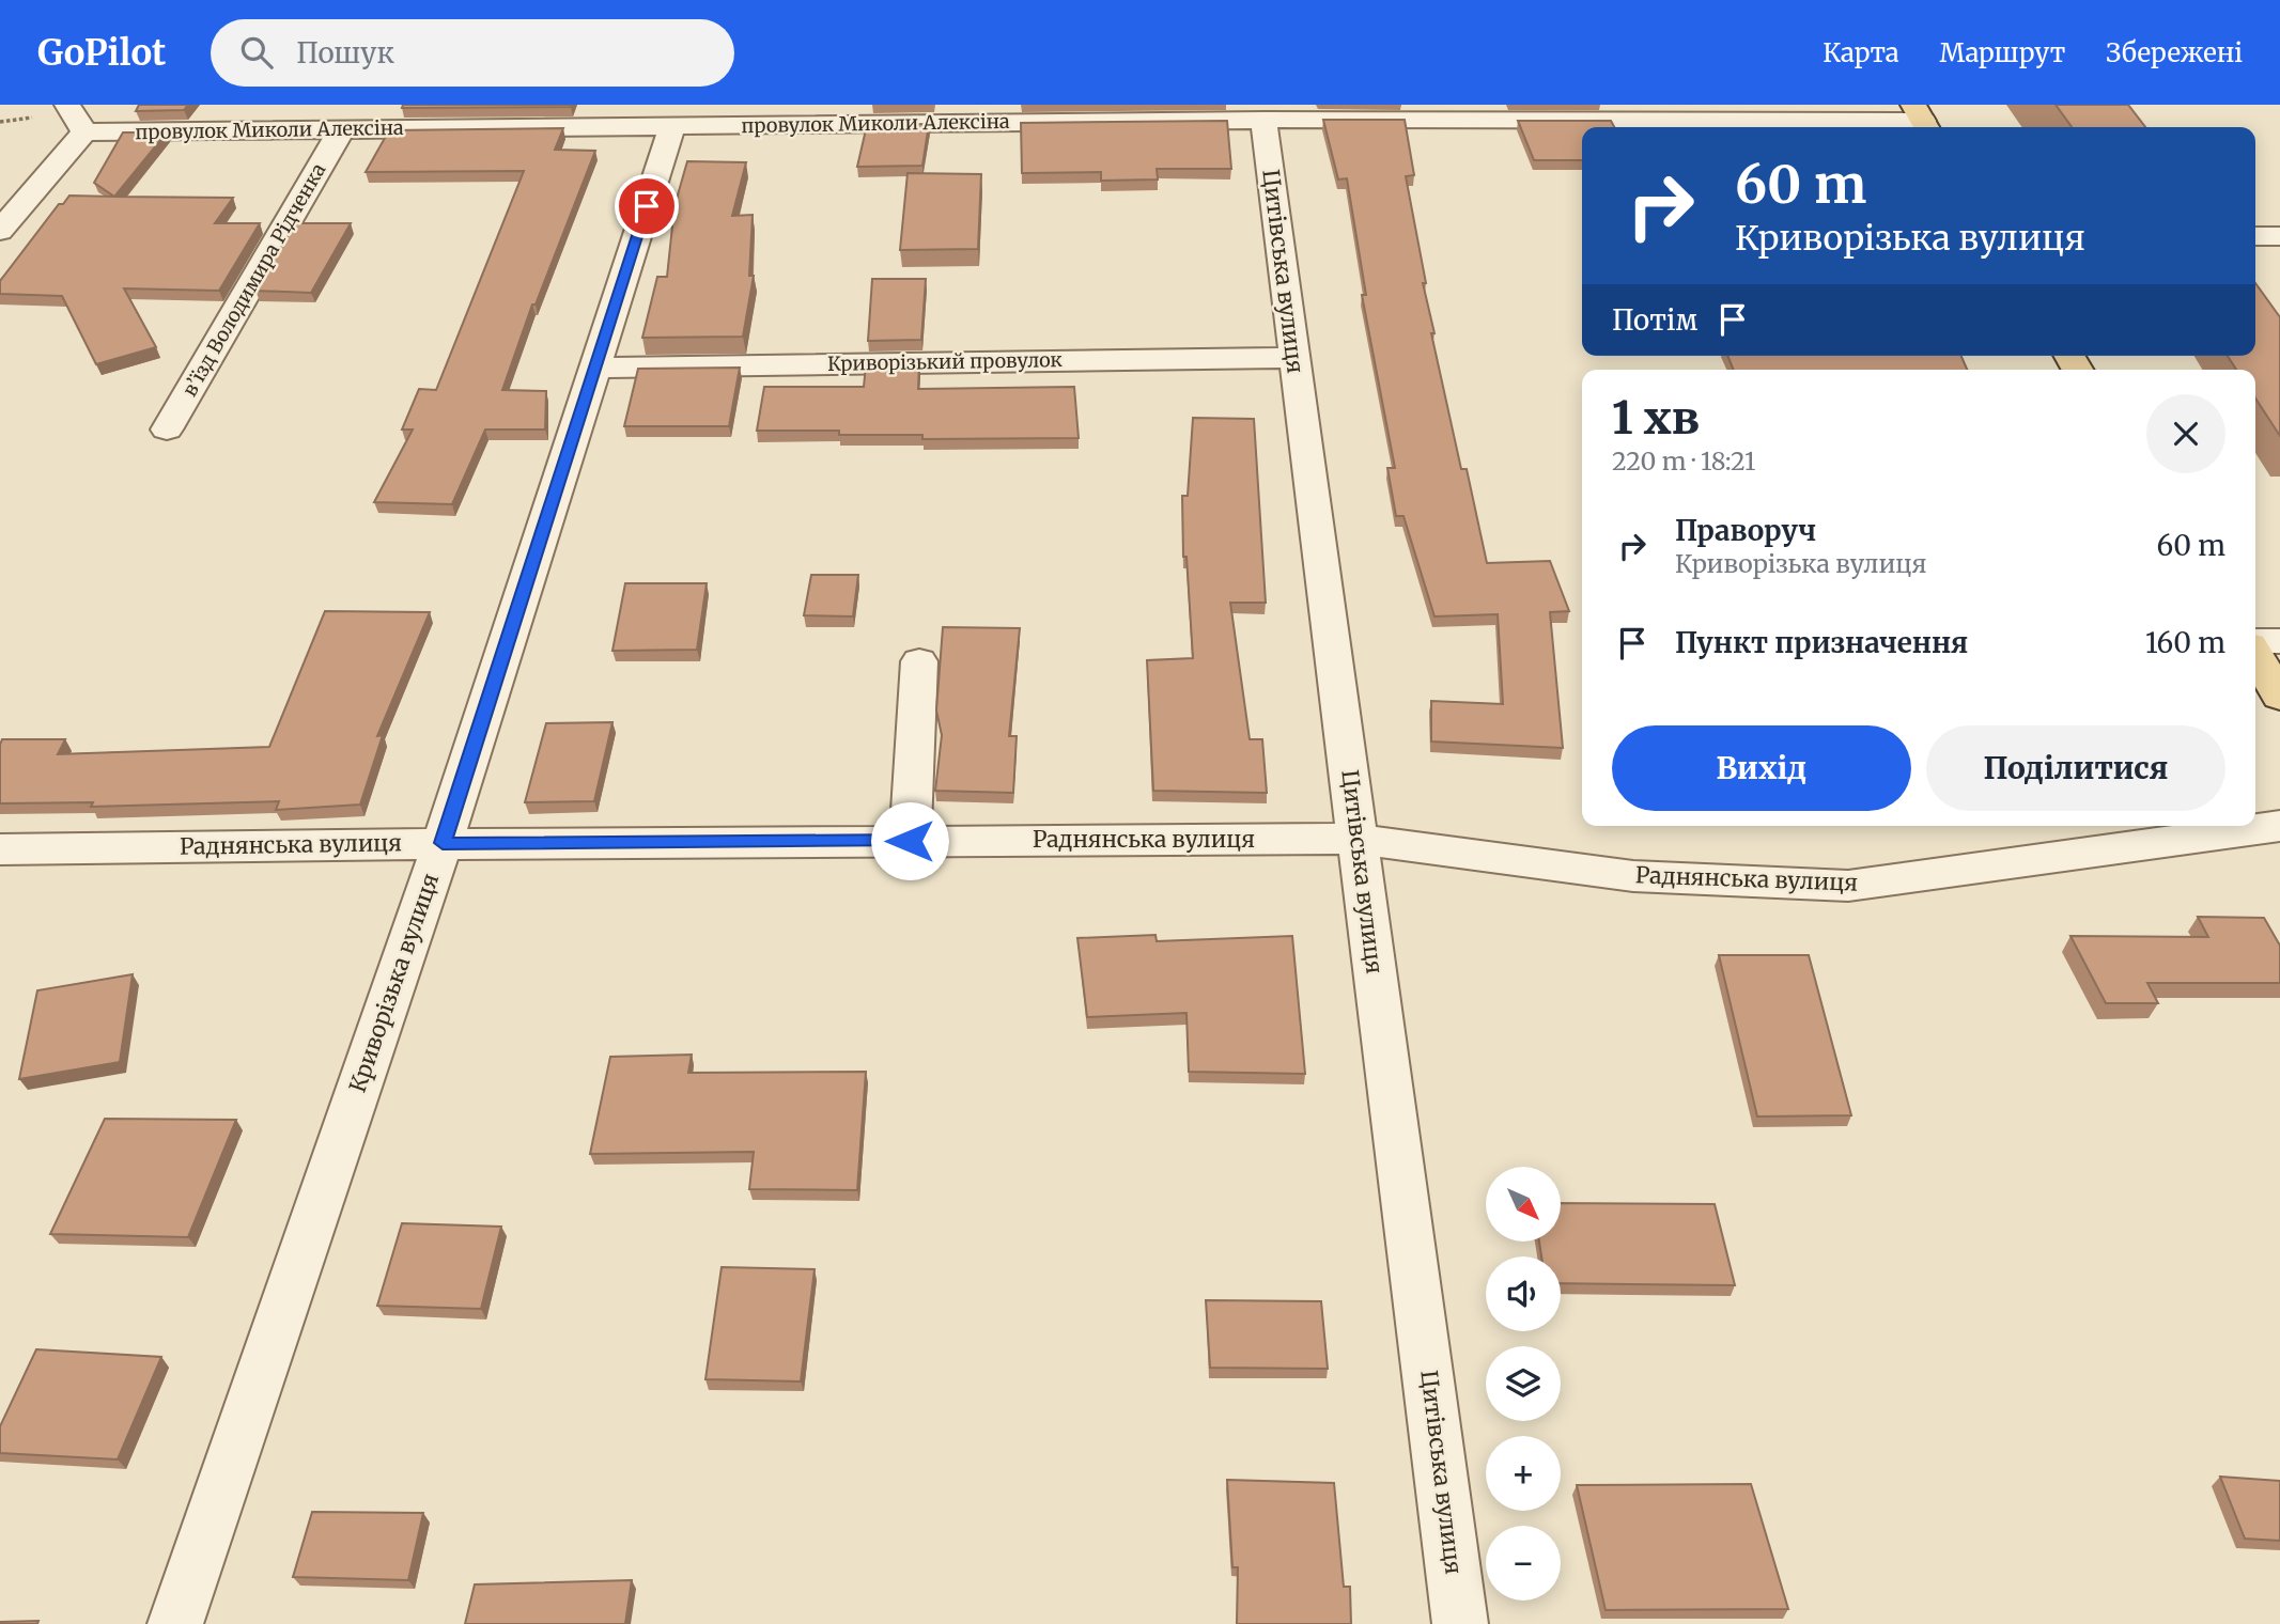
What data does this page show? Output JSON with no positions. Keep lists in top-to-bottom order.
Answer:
{
  "streets": {
    "street": [
      "провулок Миколи Алексіна",
      "Цитівська вулиця",
      "в’їзд Володимира Рідченка",
      "Криворізький провулок",
      "Раднянська вулиця",
      "Криворізька вулиця"
    ]
  },
  "crossings": [
    ["провулок Миколи Алексіна", "Цитівська вулиця"],
    ["провулок Миколи Алексіна", "в’їзд Володимира Рідченка"],
    ["провулок Миколи Алексіна", "Криворізька вулиця"],
    ["Цитівська вулиця", "Криворізький провулок"],
    ["Цитівська вулиця", "Раднянська вулиця"],
    ["Криворізький провулок", "Криворізька вулиця"],
    ["Раднянська вулиця", "Криворізька вулиця"]
  ],
  "north": "bottom right",
  "page": {
    "header": "GoPilot",
    "search": "Пошук",
    "nav": ["Карта", "Маршрут", "Збережені"],
    "turn": ["60 m", "Криворізька вулиця"],
    "then": "Потім",
    "heading": ["1 хв", "220 m · 18:21"],
    "list": [
      {
        "name": "Праворуч",
        "note": "Криворізька вулиця",
        "value": "60 m"
      },
      {
        "name": "Пункт призначення",
        "value": "160 m"
      }
    ],
    "buttons": ["Вихід", "Поділитися"],
    "map_buttons": ["+", "−"]
  }
}
